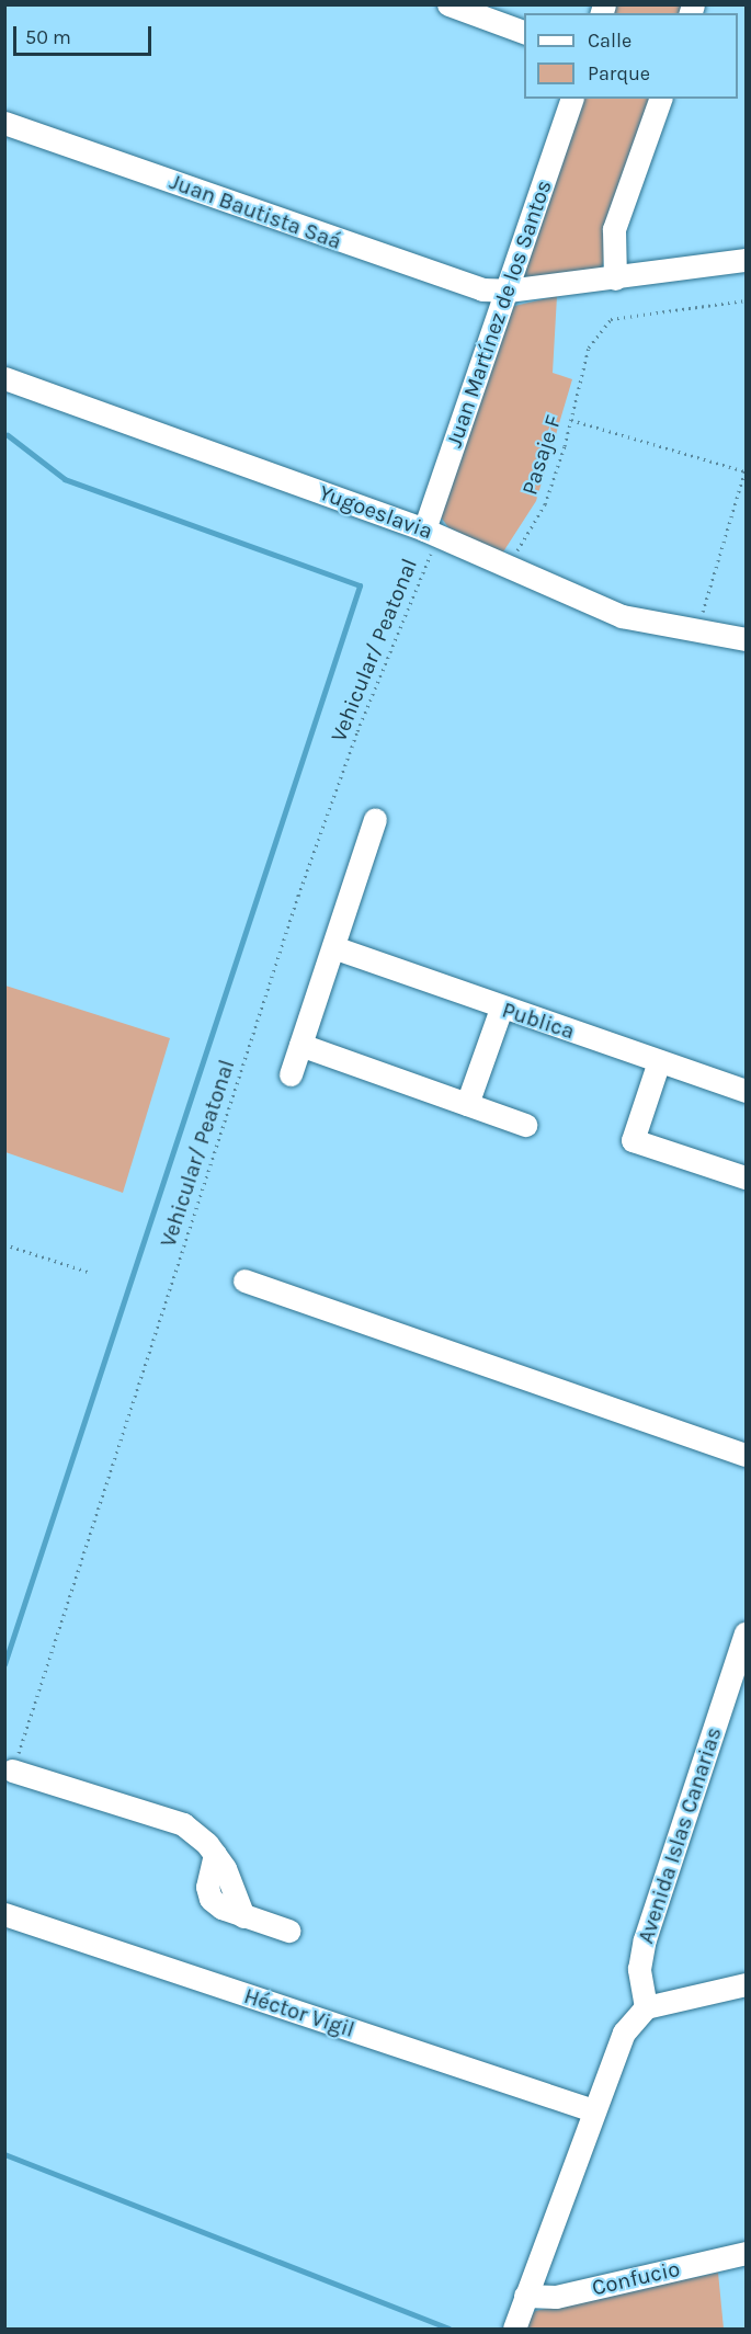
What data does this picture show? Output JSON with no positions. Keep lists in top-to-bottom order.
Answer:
{
  "streets": {
    "street": [
      "Juan Bautista Saá",
      "Juan Martínez de los Santos",
      "Yugoeslavia",
      "Publica",
      "Avenida Islas Canarias",
      "Héctor Vigil",
      "Confucio"
    ],
    "path": ["Pasaje F", "Vehicular/ Peatonal"]
  },
  "crossings": [
    ["Juan Bautista Saá", "Juan Martínez de los Santos"],
    ["Juan Martínez de los Santos", "Yugoeslavia"],
    ["Juan Martínez de los Santos", "Vehicular/ Peatonal"],
    ["Pasaje F", "Yugoeslavia"],
    ["Yugoeslavia", "Vehicular/ Peatonal"]
  ],
  "legend": ["Calle", "Parque"],
  "scale_bar": "50 m"
}
